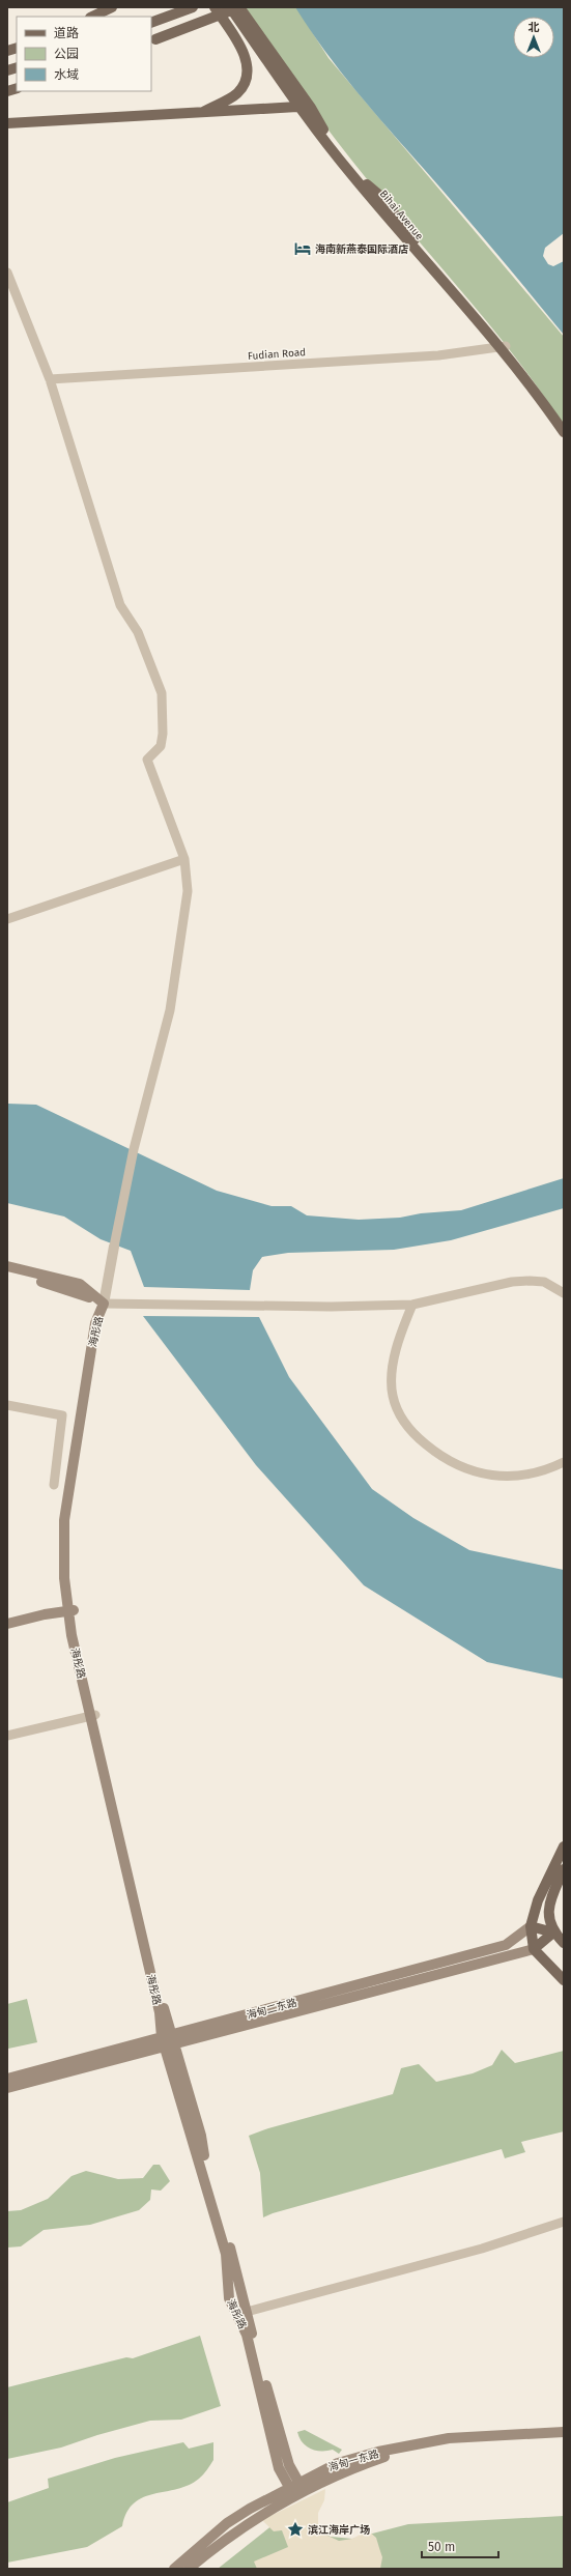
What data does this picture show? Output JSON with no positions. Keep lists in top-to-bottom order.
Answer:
{
  "streets": {
    "main road": [
      "Bihai Avenue",
      "海彤路",
      "海甸二东路",
      "海甸一东路"
    ],
    "street": ["Fudian Road"]
  },
  "crossings": [
    ["Bihai Avenue", "Fudian Road"],
    ["海彤路", "海甸二东路"],
    ["海彤路", "海甸一东路"]
  ],
  "places": {
    "hotel": ["海南新燕泰国际酒店"],
    "place": ["滨江海岸广场"]
  },
  "legend": ["道路", "公园", "水域"],
  "scale_bar": "50 m",
  "north": "top"
}
